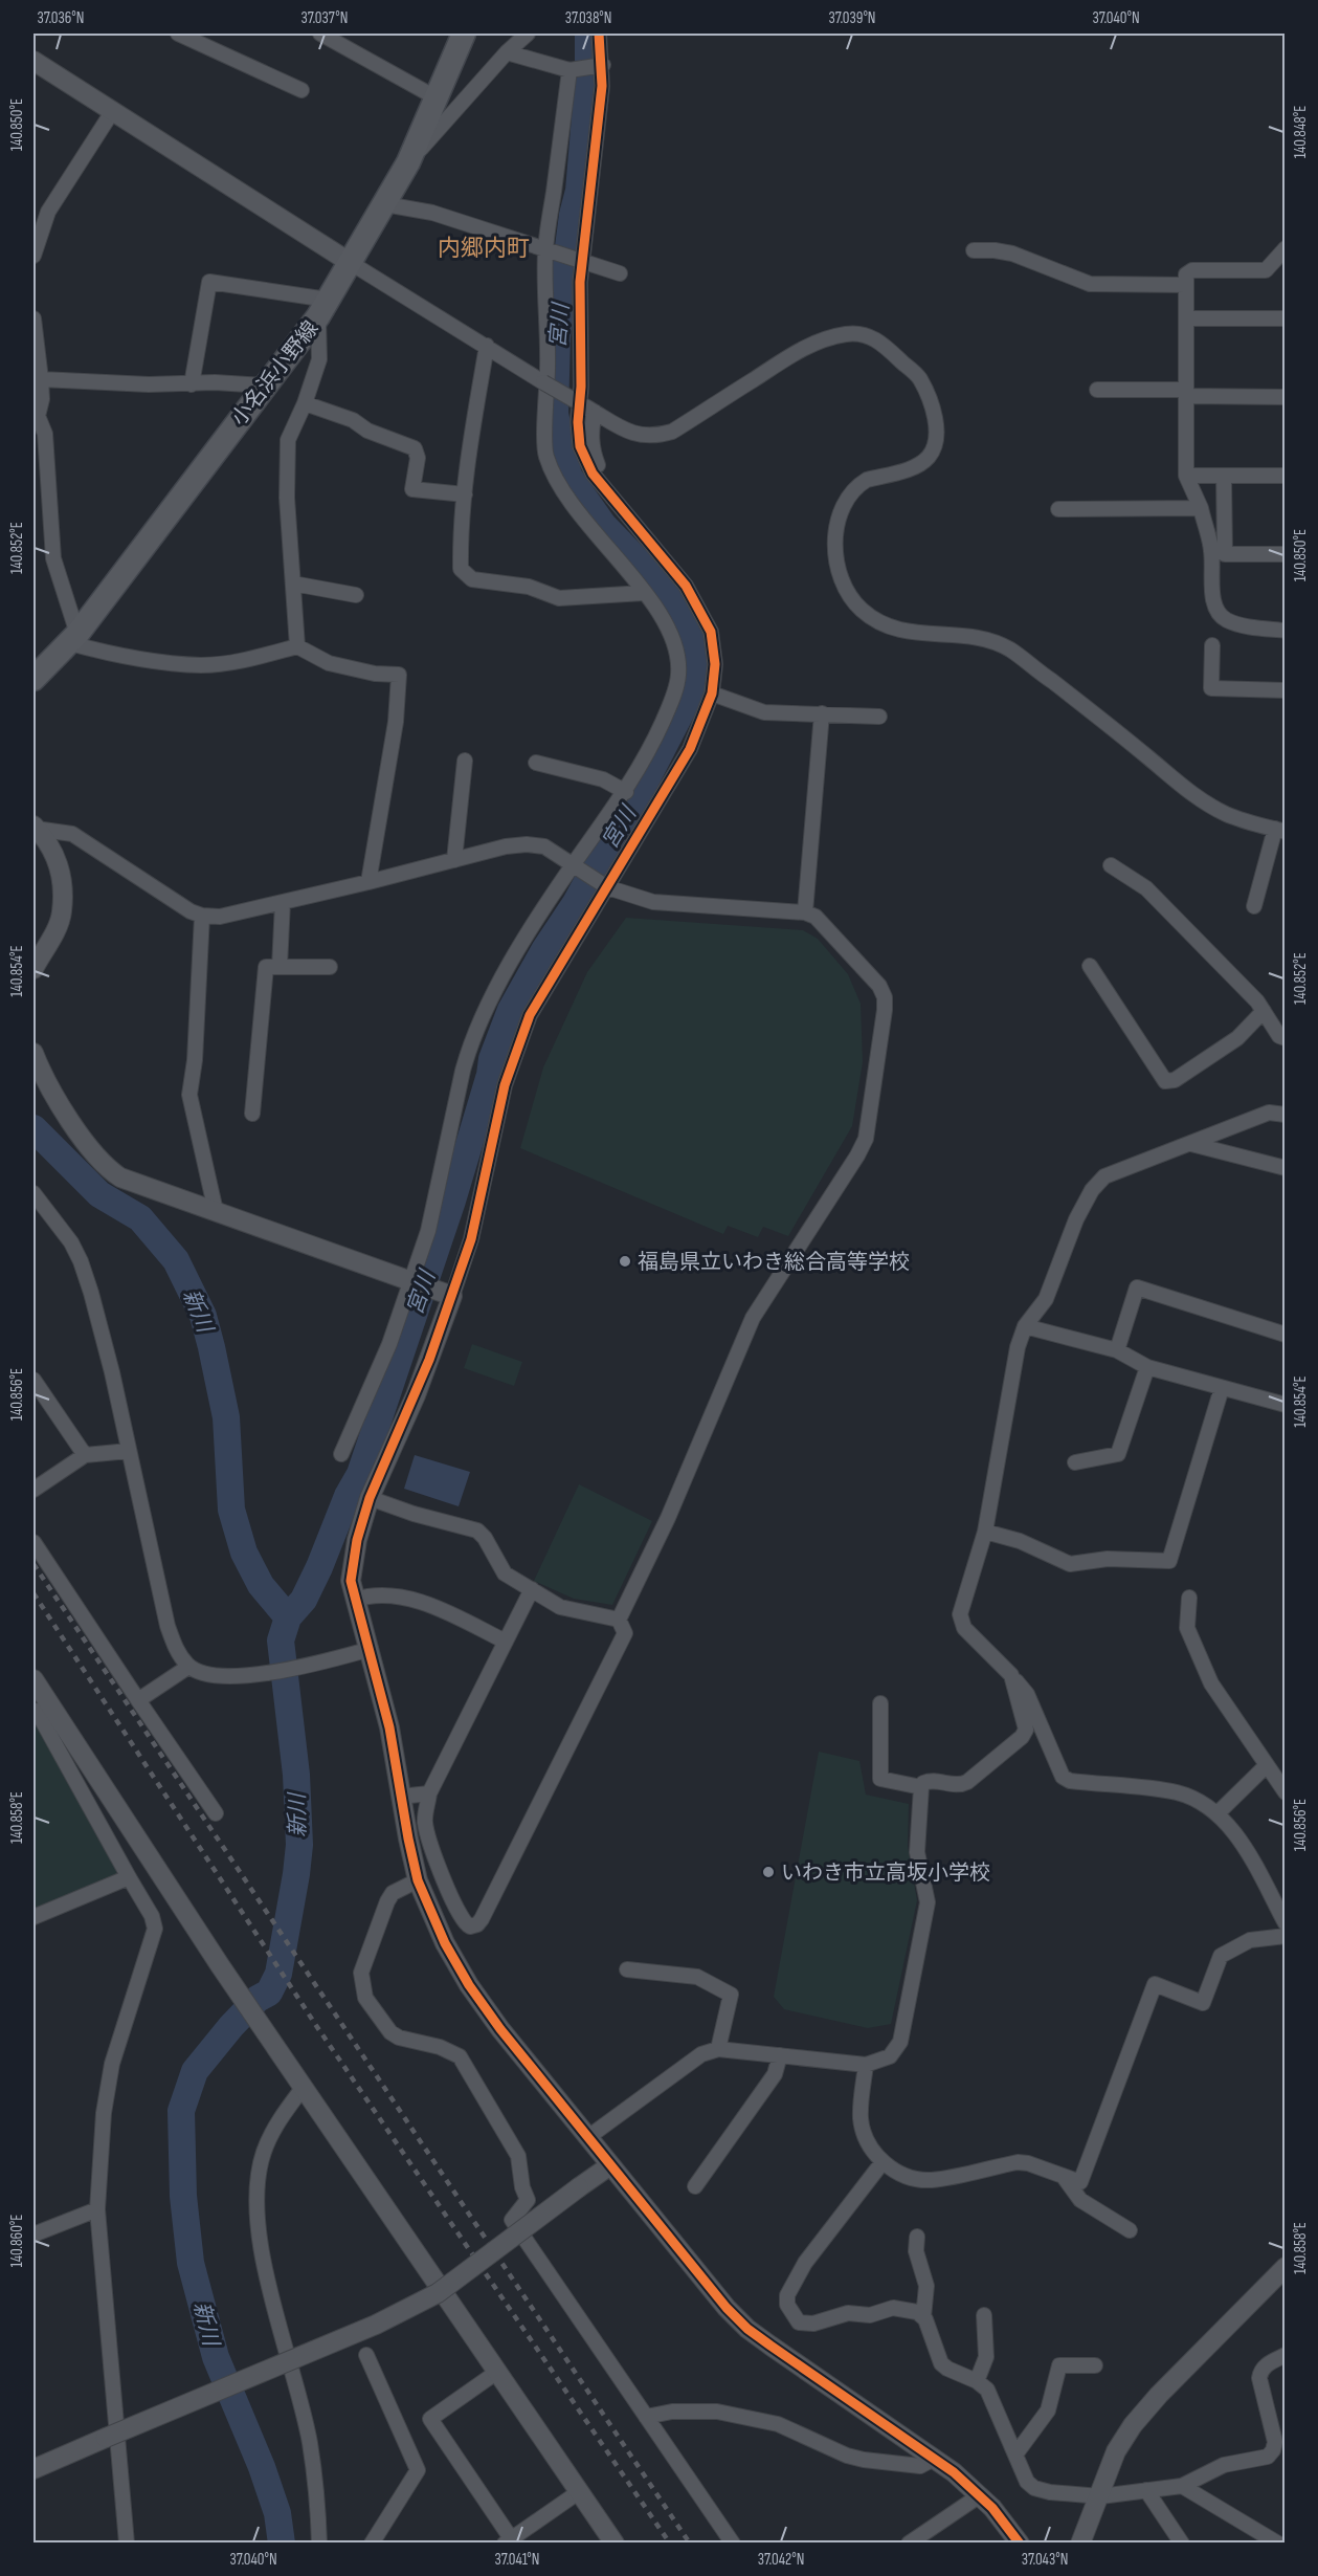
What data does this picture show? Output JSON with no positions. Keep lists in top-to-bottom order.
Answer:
{
  "streets": {
    "main road": ["小名浜小野線"]
  },
  "districts": ["内郷内町"],
  "water": ["宮川", "新川"],
  "places": ["福島県立いわき総合高等学校", "いわき市立高坂小学校"],
  "coordinates": [
    "37.036°N",
    "37.037°N",
    "37.038°N",
    "37.039°N",
    "37.040°N",
    "140.850°E",
    "140.848°E",
    "140.852°E",
    "140.854°E",
    "140.856°E",
    "140.858°E",
    "140.860°E",
    "37.041°N",
    "37.042°N",
    "37.043°N"
  ]
}
